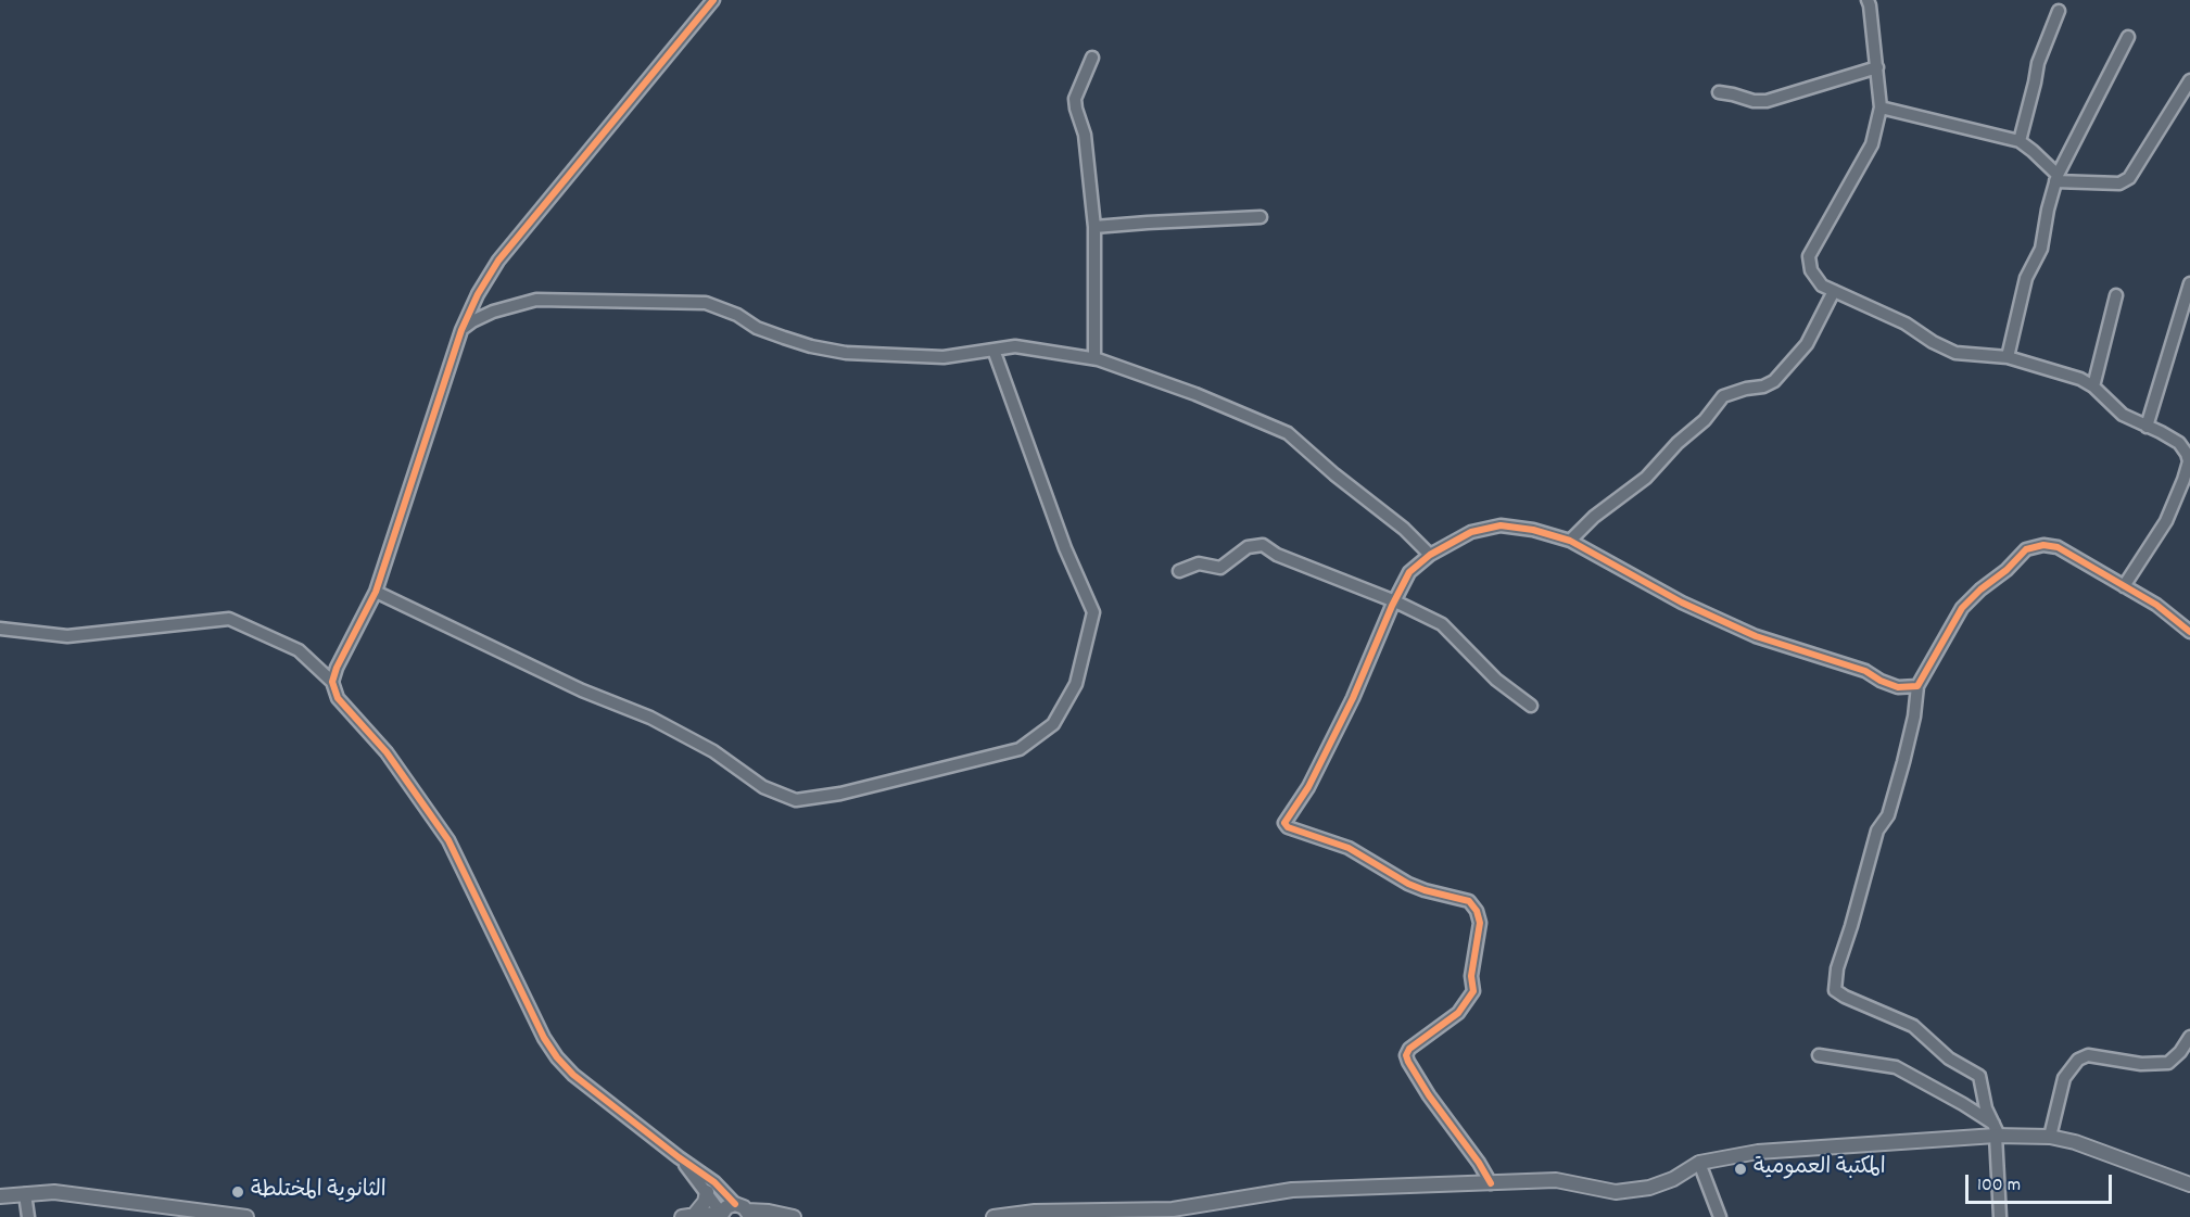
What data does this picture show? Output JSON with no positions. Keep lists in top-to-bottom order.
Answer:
{
  "places": ["المكتبة العمومية", "الثانوية المختلطة"],
  "scale_bar": "100 m"
}
